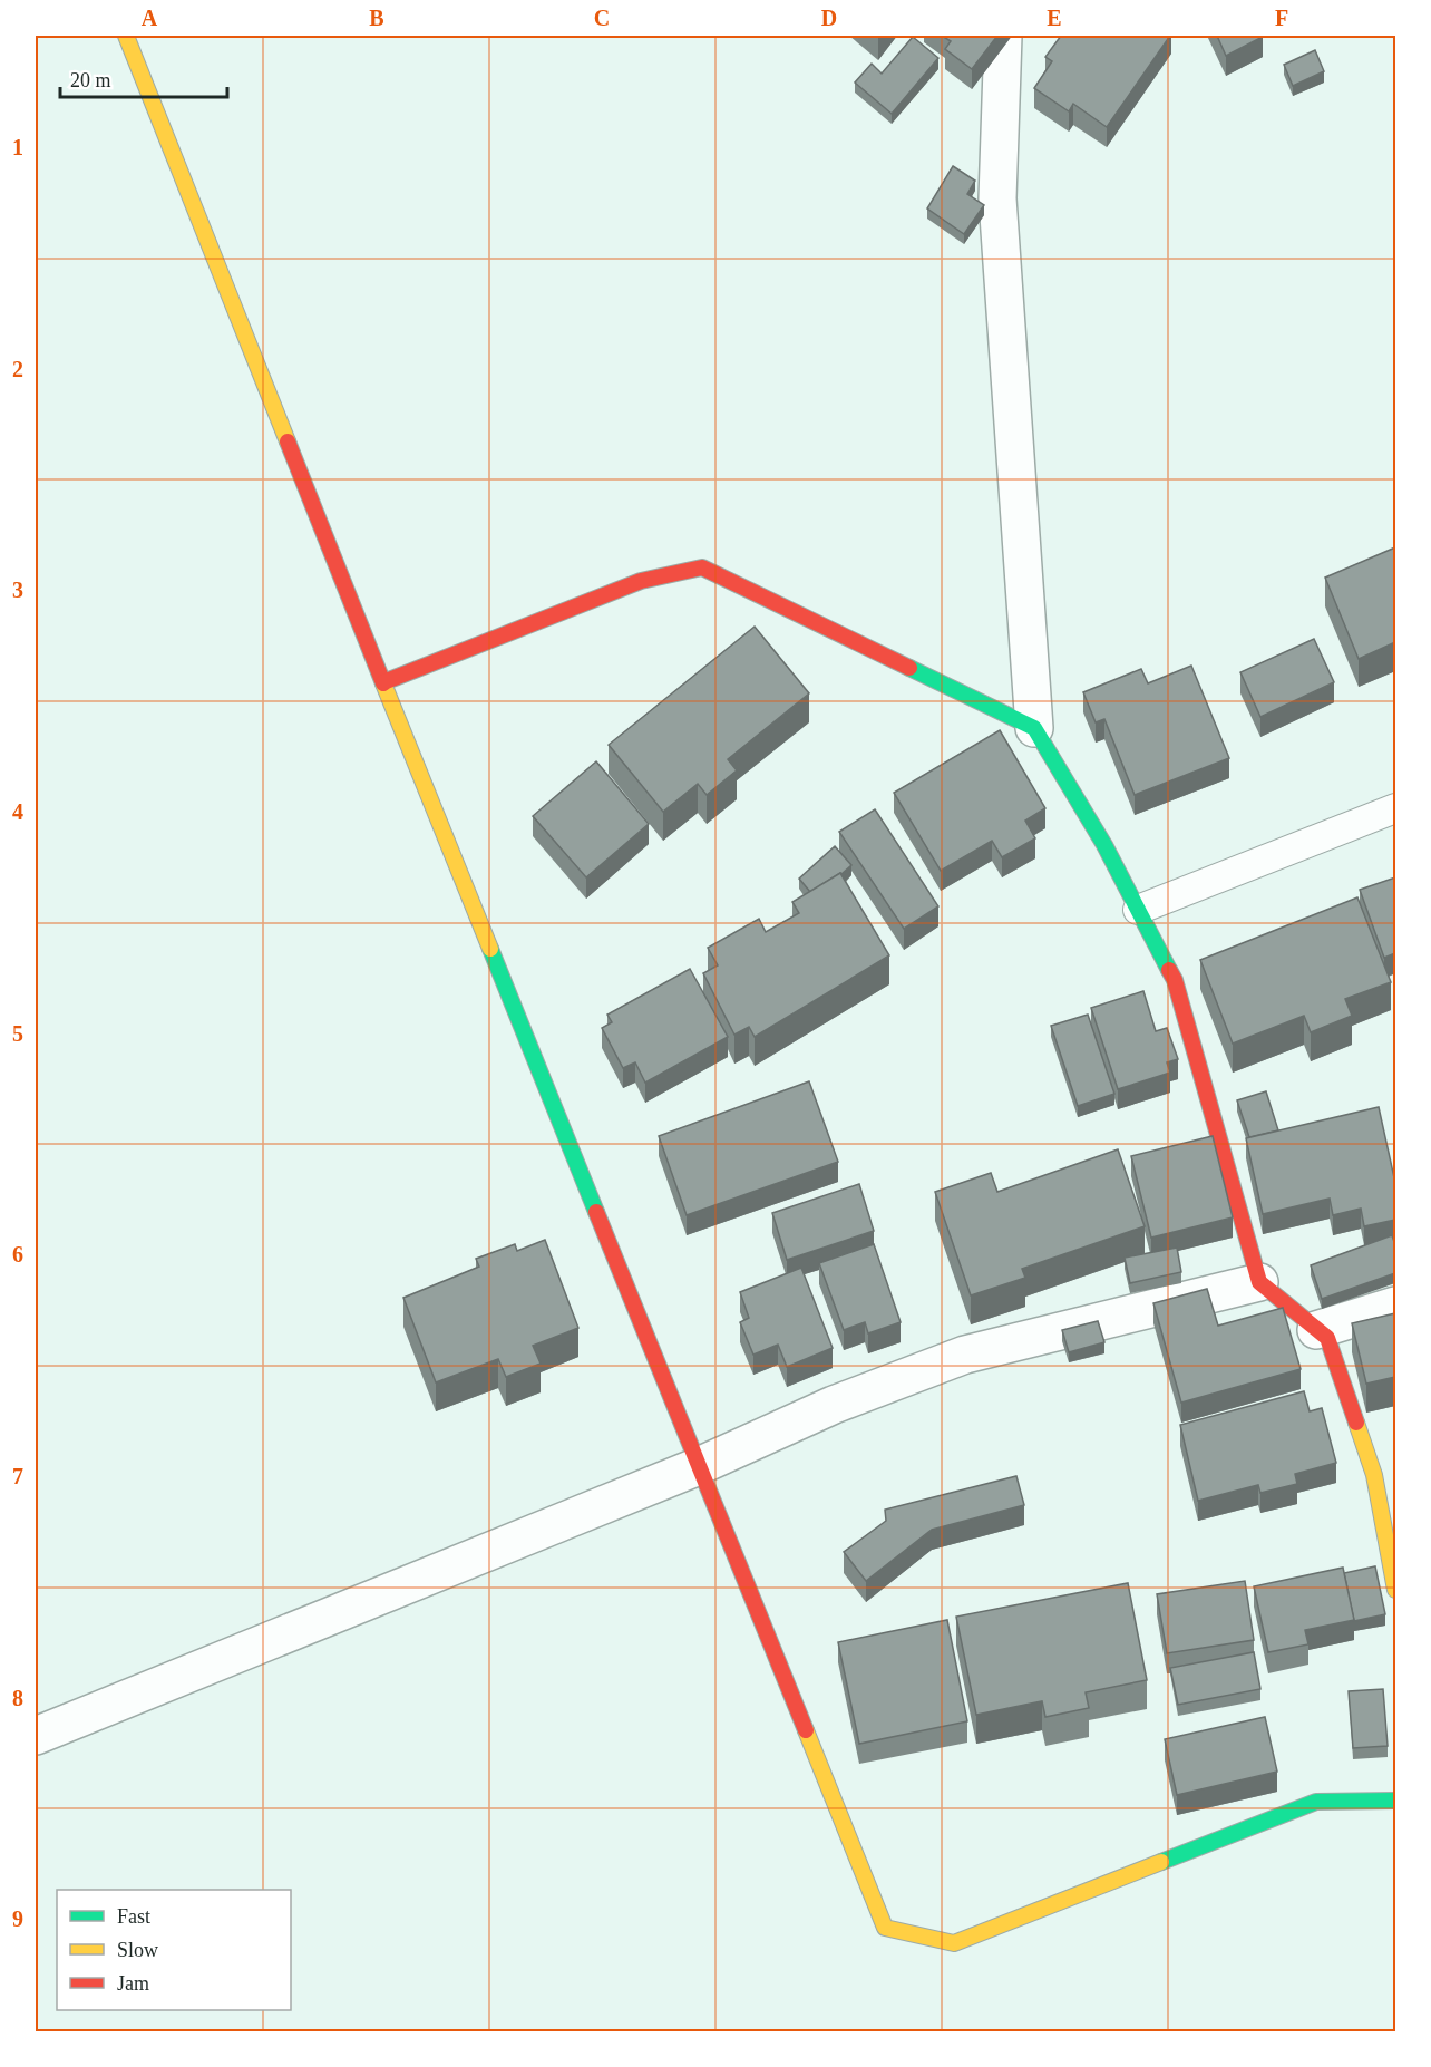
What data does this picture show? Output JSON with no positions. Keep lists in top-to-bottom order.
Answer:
{
  "legend": ["Fast", "Slow", "Jam"],
  "scale_bar": "20 m",
  "grid": {
    "columns": [
      "A",
      "B",
      "C",
      "D",
      "E",
      "F"
    ],
    "rows": [
      "1",
      "2",
      "3",
      "4",
      "5",
      "6",
      "7",
      "8",
      "9"
    ]
  }
}
